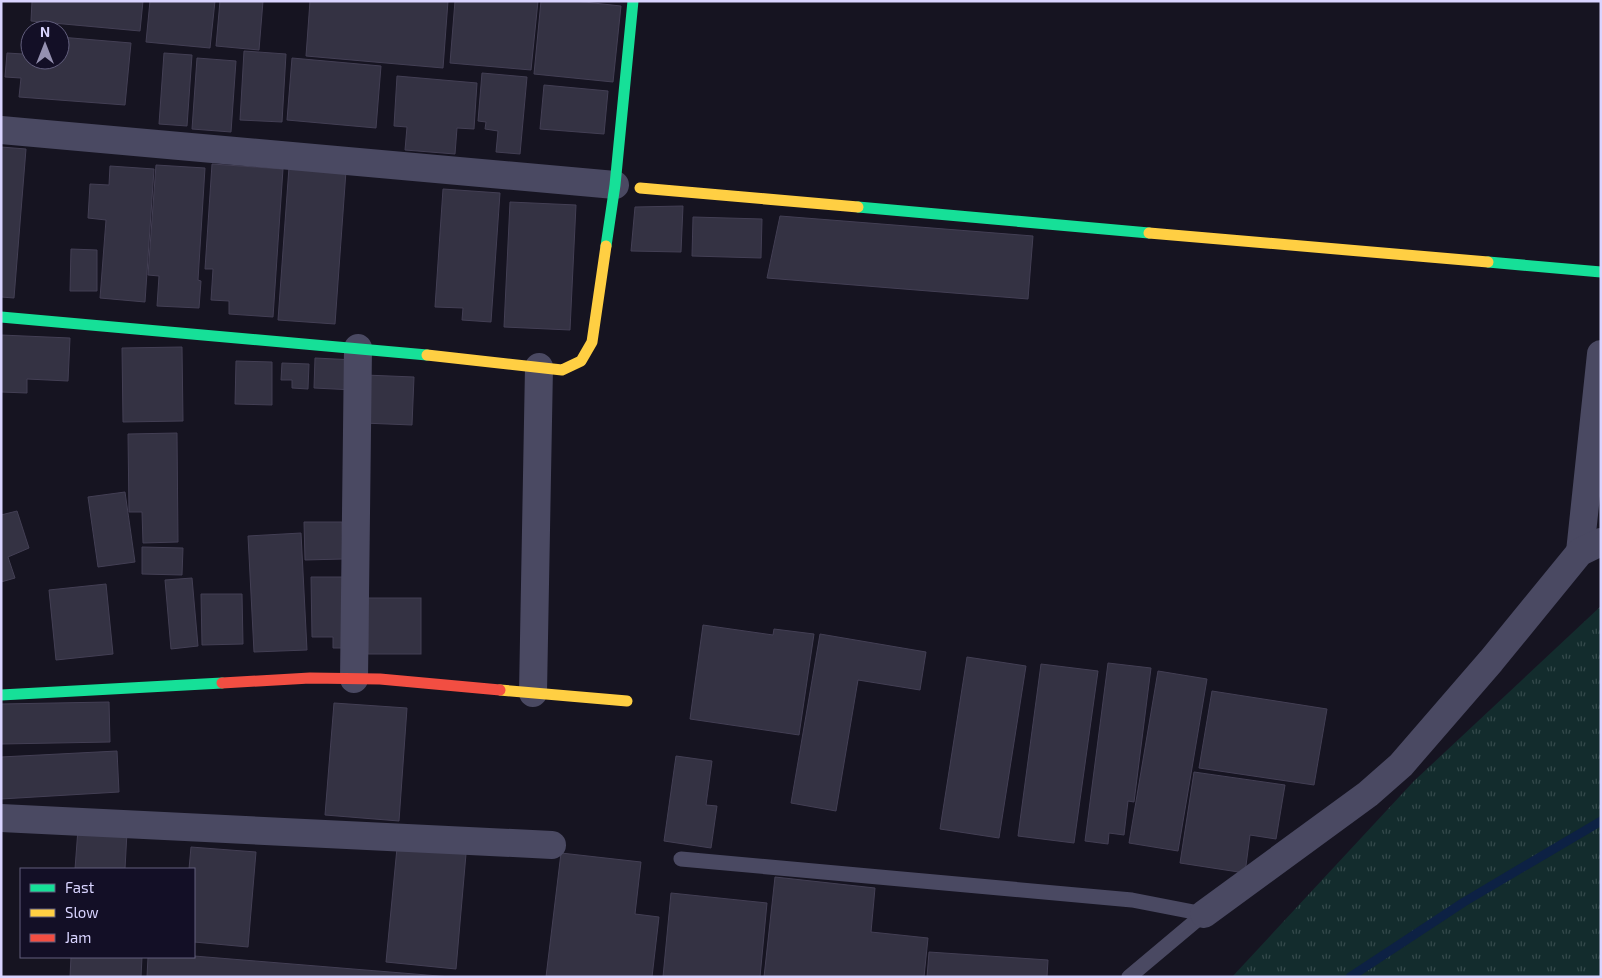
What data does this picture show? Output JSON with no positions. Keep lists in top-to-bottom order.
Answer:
{
  "legend": ["Fast", "Slow", "Jam"],
  "north": "top"
}
